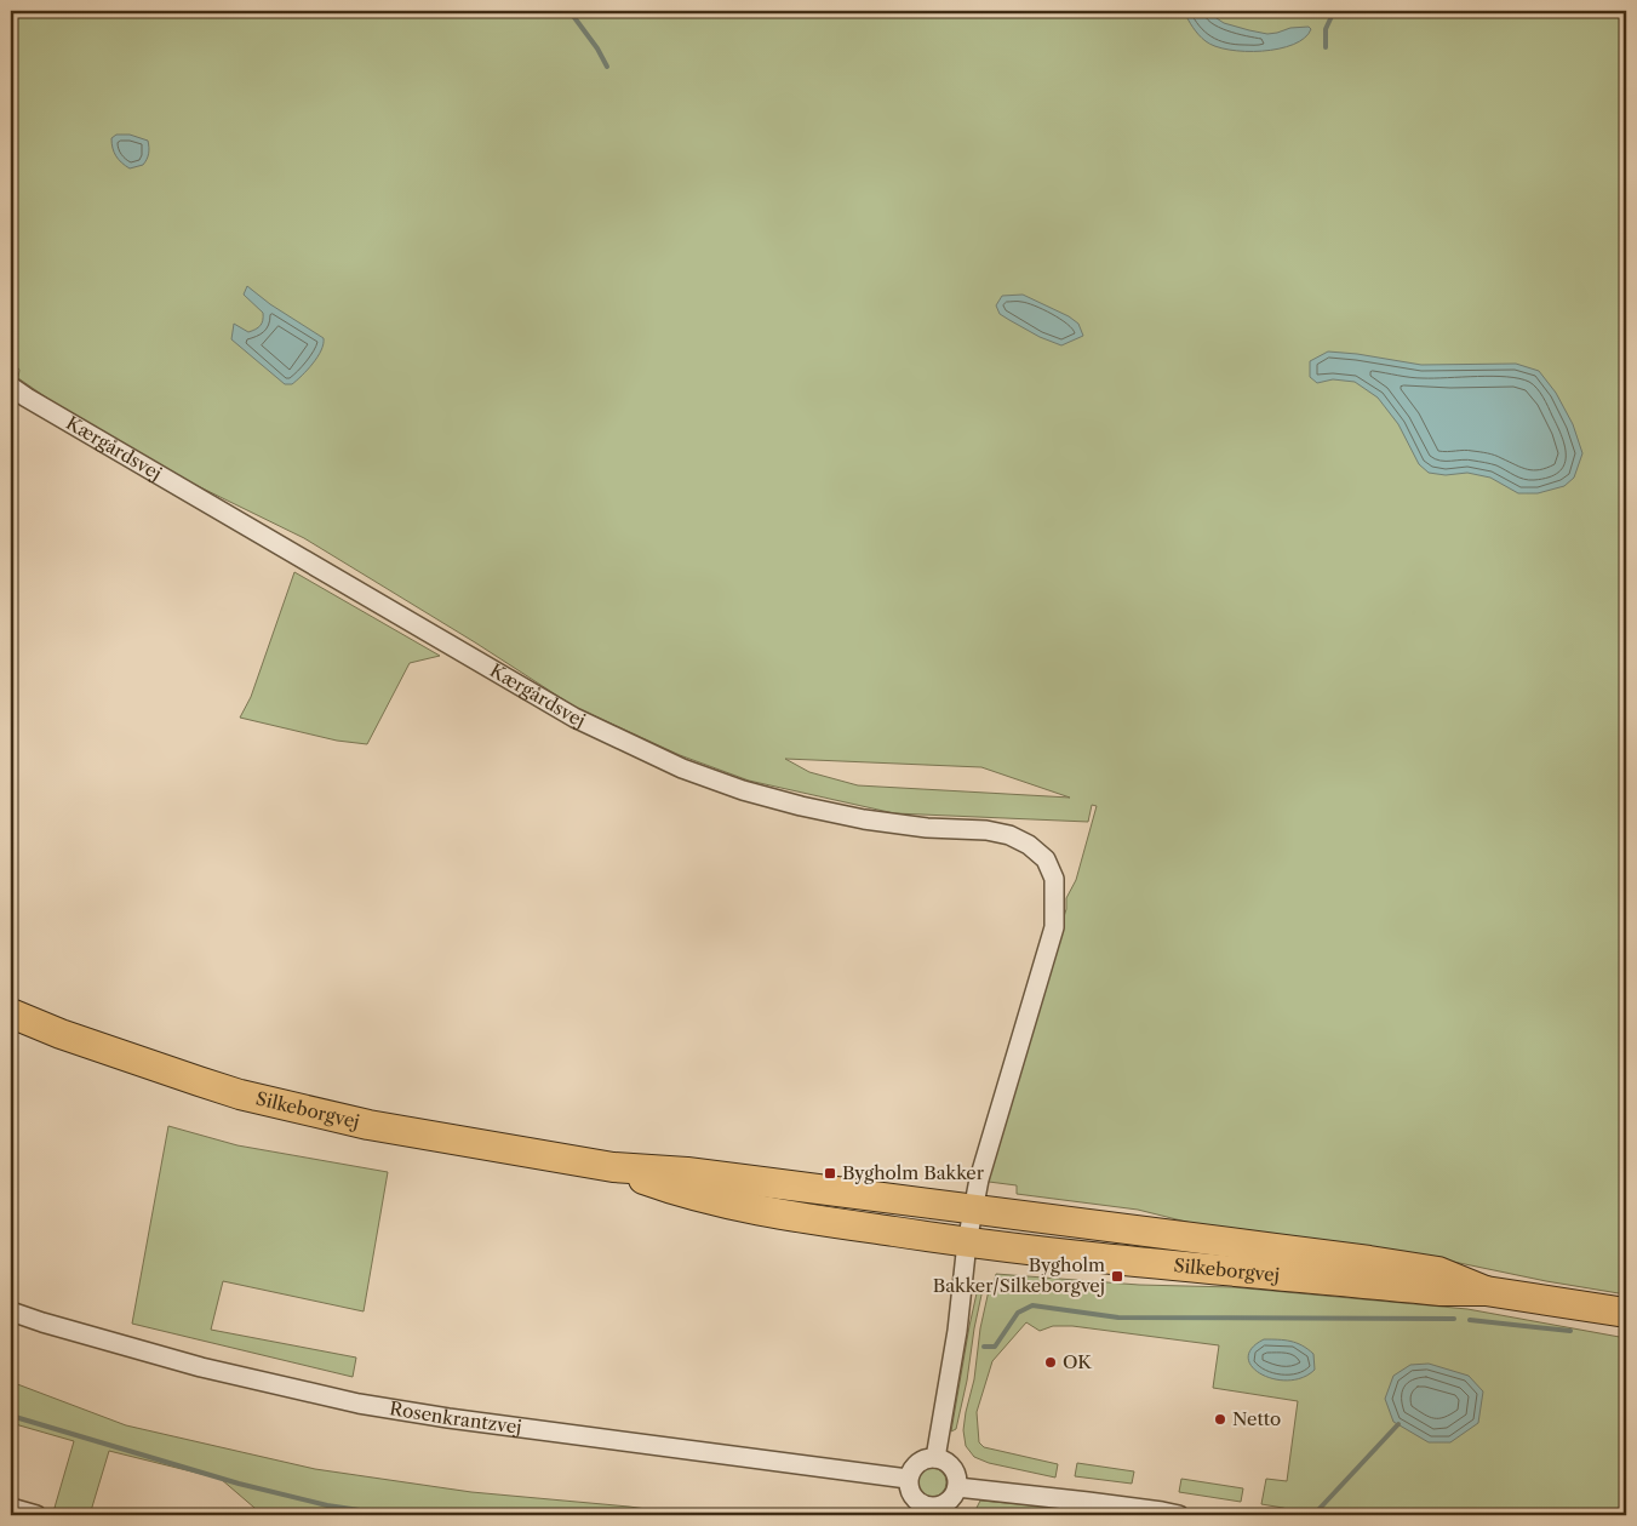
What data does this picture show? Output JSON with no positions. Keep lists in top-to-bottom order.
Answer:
{
  "streets": {
    "main road": ["Silkeborgvej"],
    "street": ["Kærgårdsvej", "Rosenkrantzvej"]
  },
  "crossings": [
    ["Kærgårdsvej", "Silkeborgvej"]
  ],
  "places": {
    "transit": ["Bygholm Bakker", "Bygholm Bakker/Silkeborgvej"],
    "other": ["OK", "Netto"]
  }
}
